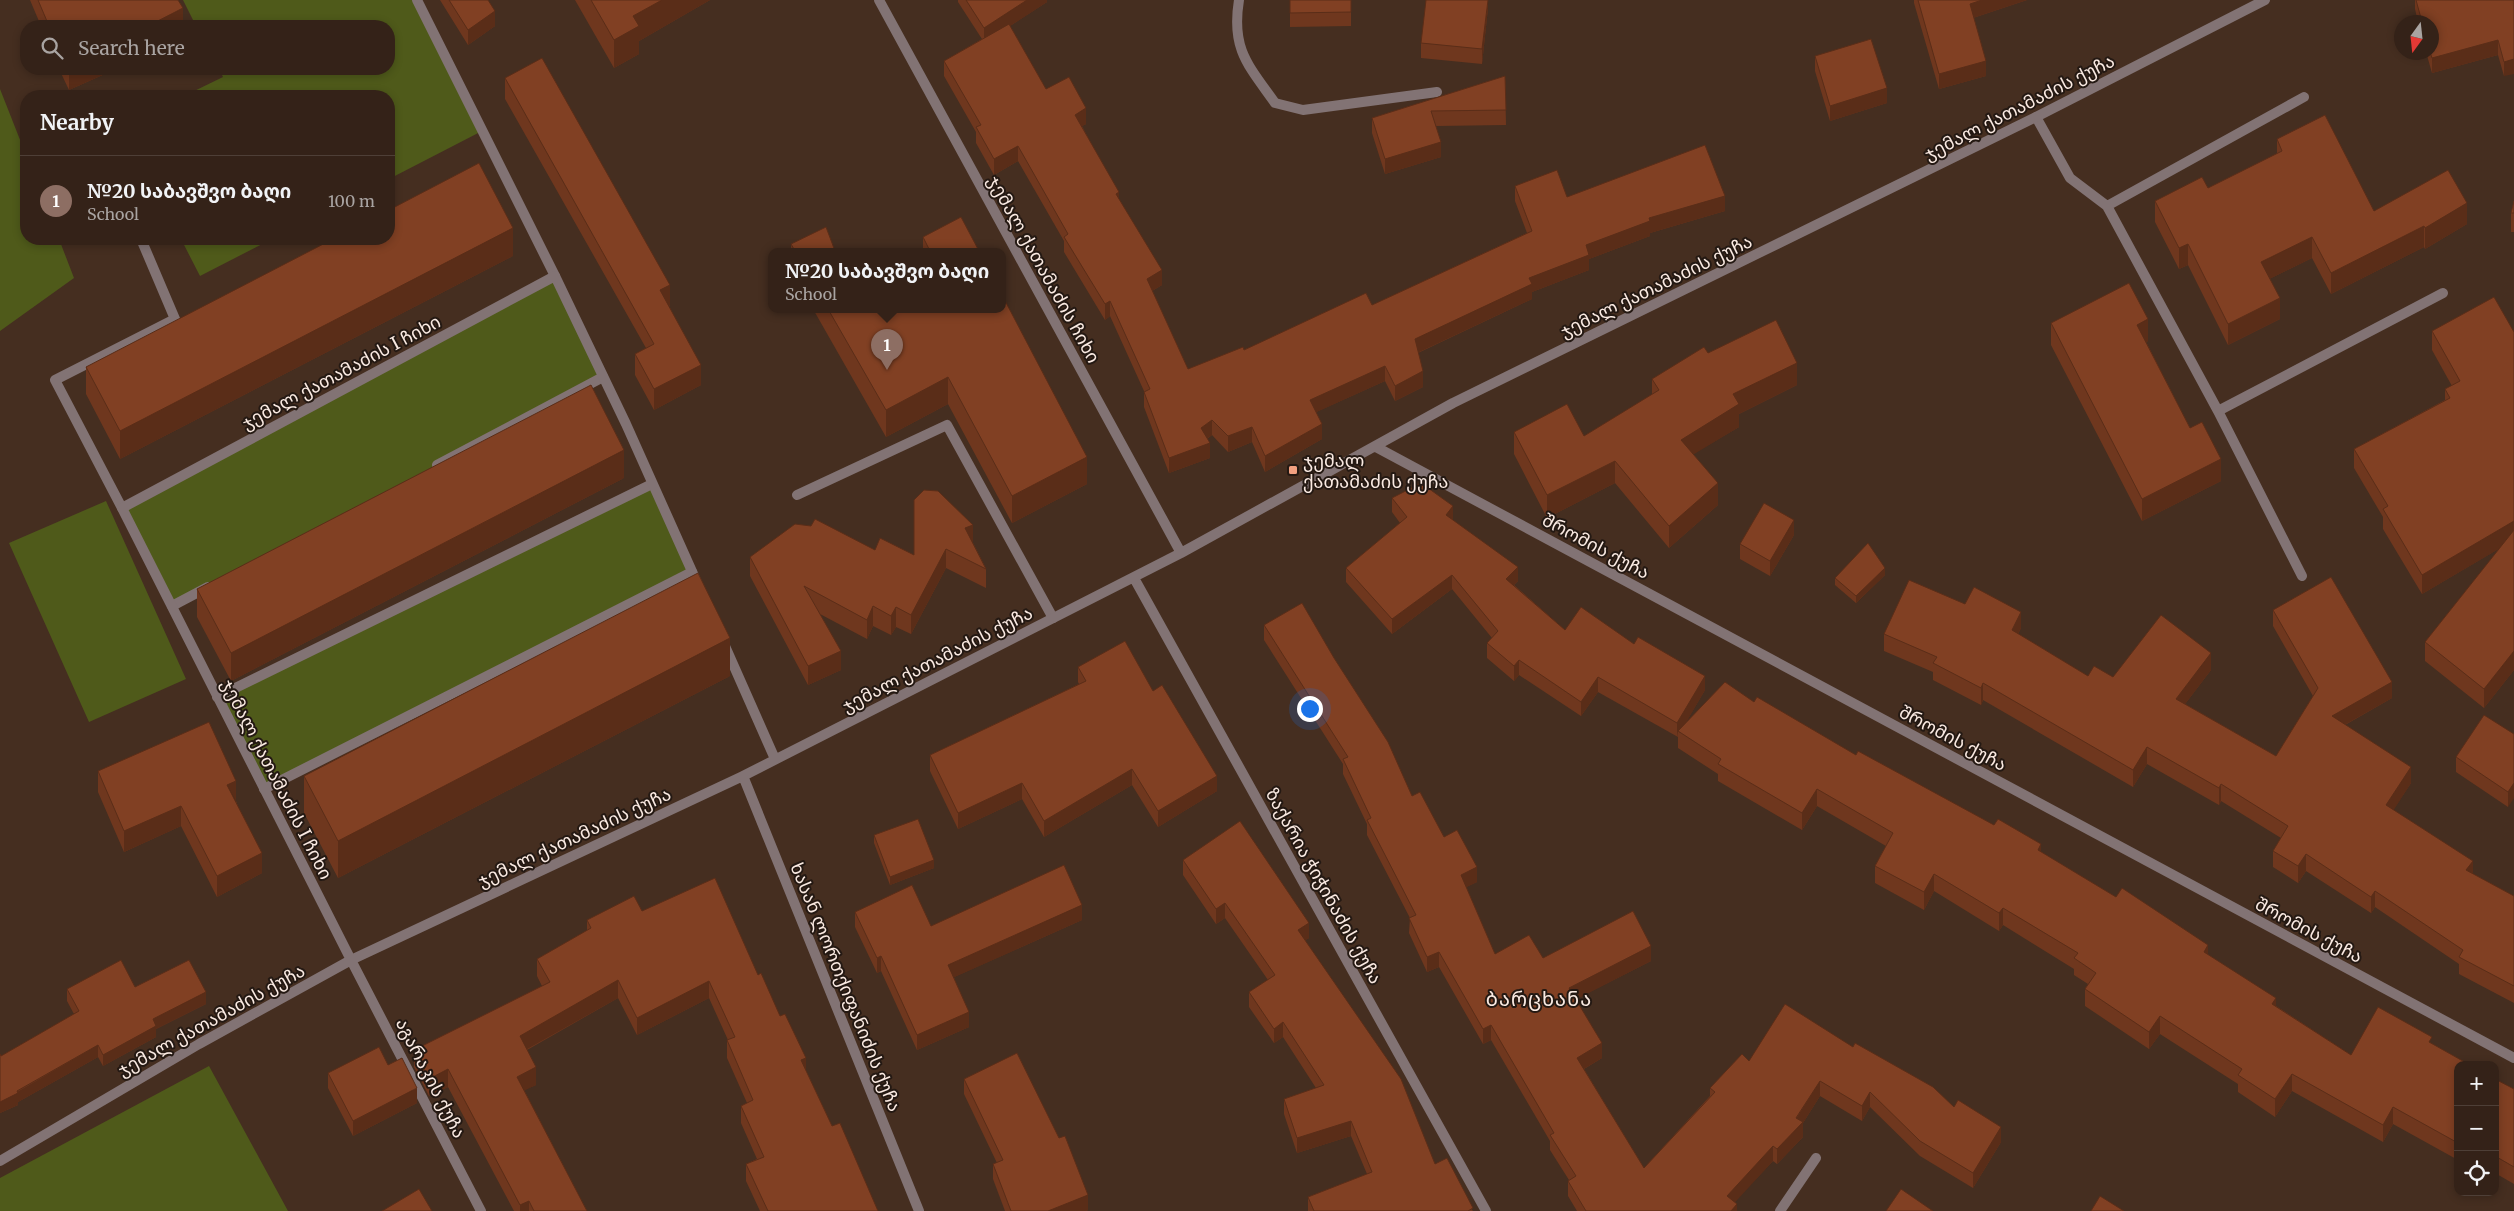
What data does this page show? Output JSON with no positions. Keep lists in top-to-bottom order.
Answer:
{
  "streets": {
    "street": [
      "ჯემალ ქათამაძის ქუჩა",
      "ჯემალ ქათამაძის ჩიხი",
      "ჯემალ ქათამაძის I ჩიხი",
      "შრომის ქუჩა",
      "ზაქარია ჭიჭინაძის ქუჩა",
      "ხასან ლორთქიფანიძის ქუჩა",
      "აგარაკის ქუჩა"
    ]
  },
  "crossings": [
    ["ჯემალ ქათამაძის ქუჩა", "ჯემალ ქათამაძის ჩიხი"],
    ["ჯემალ ქათამაძის ქუჩა", "ჯემალ ქათამაძის I ჩიხი"],
    ["ჯემალ ქათამაძის ქუჩა", "შრომის ქუჩა"],
    ["ჯემალ ქათამაძის ქუჩა", "ზაქარია ჭიჭინაძის ქუჩა"],
    ["ჯემალ ქათამაძის ქუჩა", "ხასან ლორთქიფანიძის ქუჩა"],
    ["ჯემალ ქათამაძის ქუჩა", "აგარაკის ქუჩა"],
    ["ჯემალ ქათამაძის I ჩიხი", "აგარაკის ქუჩა"]
  ],
  "districts": ["ბარცხანა"],
  "places": {
    "transit": ["ჯემალ ქათამაძის ქუჩა"]
  },
  "north": "bottom",
  "page": {
    "search": "Search here",
    "heading": "Nearby",
    "list": [
      {
        "mark": "1",
        "name": "№20 საბავშვო ბაღი",
        "note": "School",
        "value": "100 m"
      }
    ],
    "popup": ["№20 საბავშვო ბაღი", "School"],
    "pins": "1",
    "map_buttons": ["+", "−"]
  }
}
